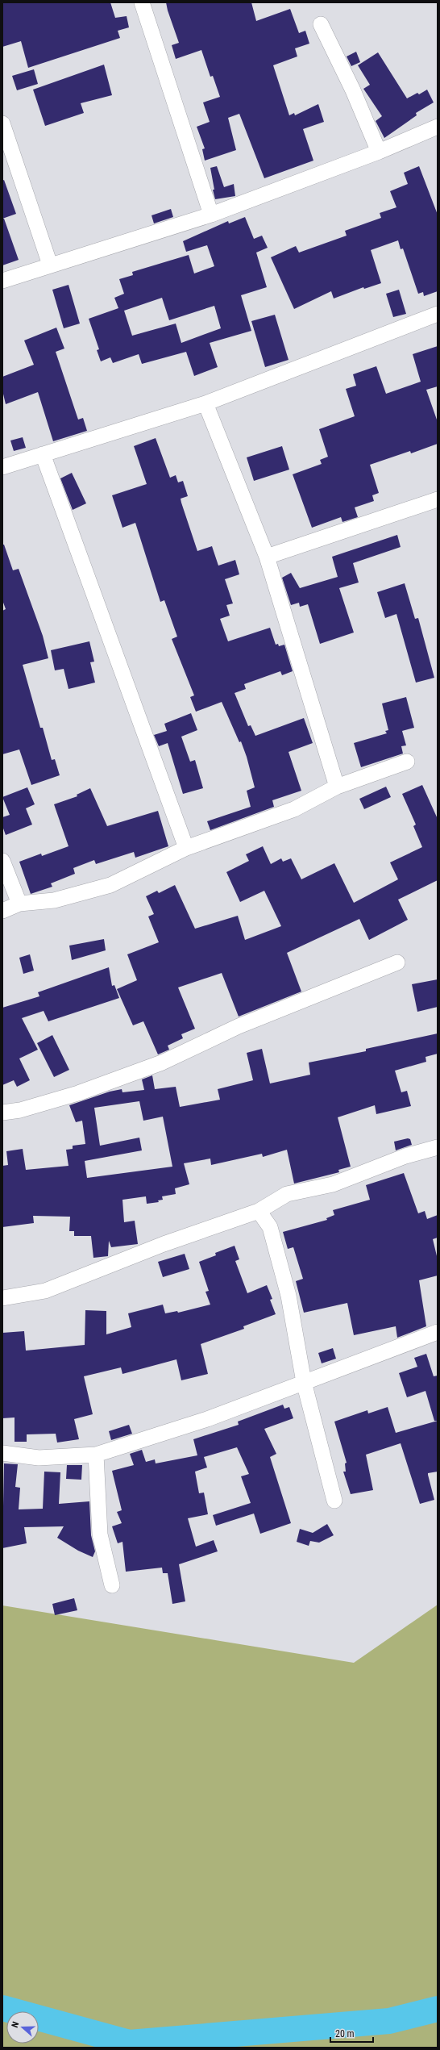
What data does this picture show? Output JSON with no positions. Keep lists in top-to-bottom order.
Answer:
{
  "scale_bar": "20 m",
  "north": "left"
}
